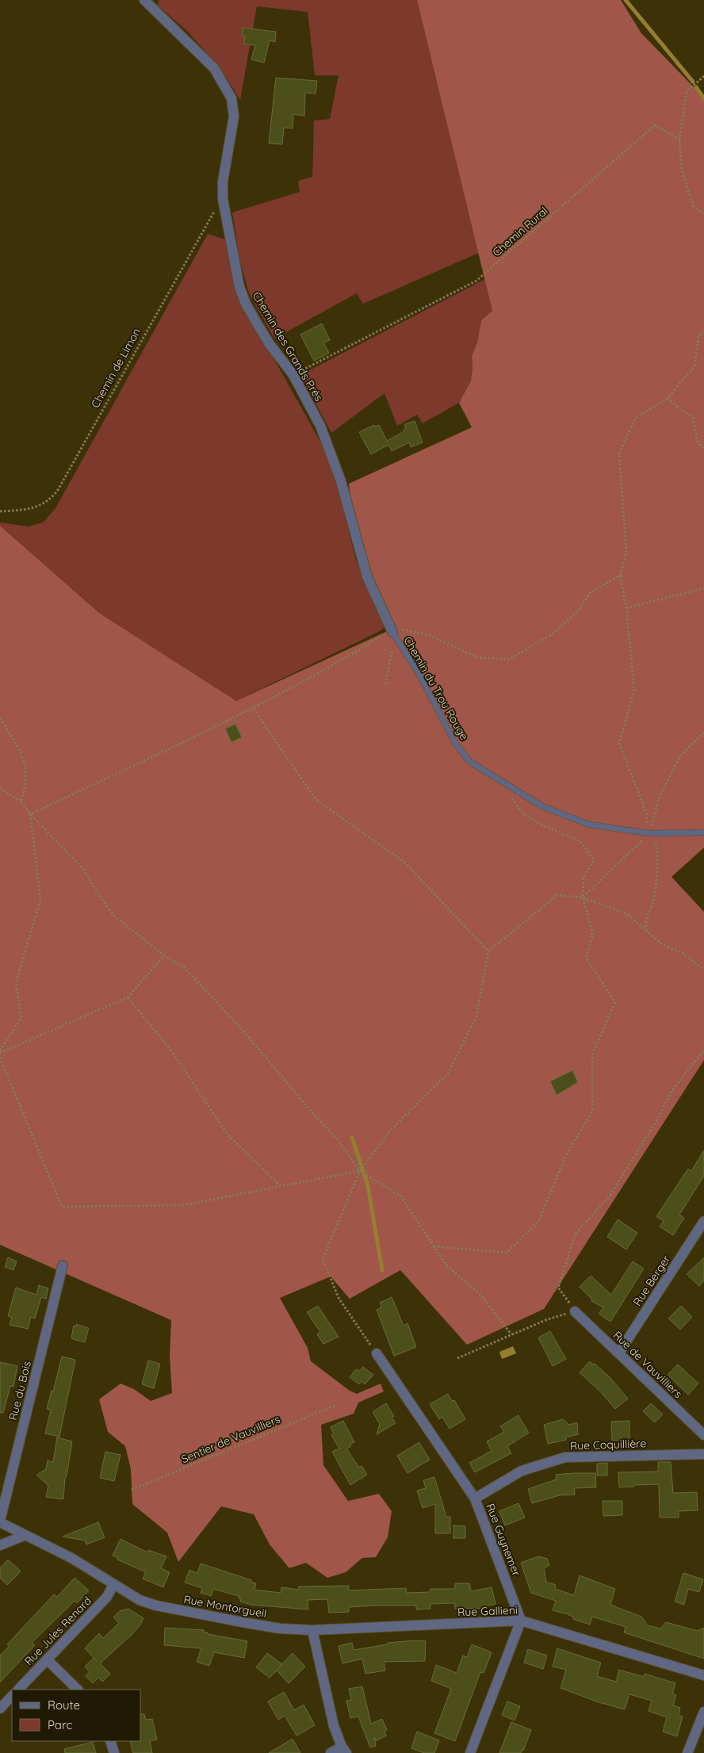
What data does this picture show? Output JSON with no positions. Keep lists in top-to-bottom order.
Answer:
{
  "streets": {
    "street": [
      "Chemin des Grands Prés",
      "Rue Berger",
      "Rue de Vauvilliers",
      "Rue du Bois",
      "Rue Coquillière",
      "Rue Guynemer",
      "Rue Montorgueil",
      "Rue Gallieni",
      "Rue Jules Renard"
    ],
    "lane": ["Chemin du Trou Rouge"],
    "path": ["Chemin Rural", "Chemin de Limon", "Sentier de Vauvilliers"]
  },
  "crossings": [
    ["Chemin Rural", "Chemin des Grands Prés"],
    ["Chemin des Grands Prés", "Chemin de Limon"],
    ["Chemin des Grands Prés", "Chemin du Trou Rouge"],
    ["Rue Berger", "Rue de Vauvilliers"],
    ["Rue du Bois", "Rue Montorgueil"],
    ["Rue Coquillière", "Rue Guynemer"],
    ["Rue Guynemer", "Rue Gallieni"],
    ["Rue Montorgueil", "Rue Gallieni"],
    ["Rue Montorgueil", "Rue Jules Renard"]
  ],
  "legend": ["Route", "Parc"]
}
